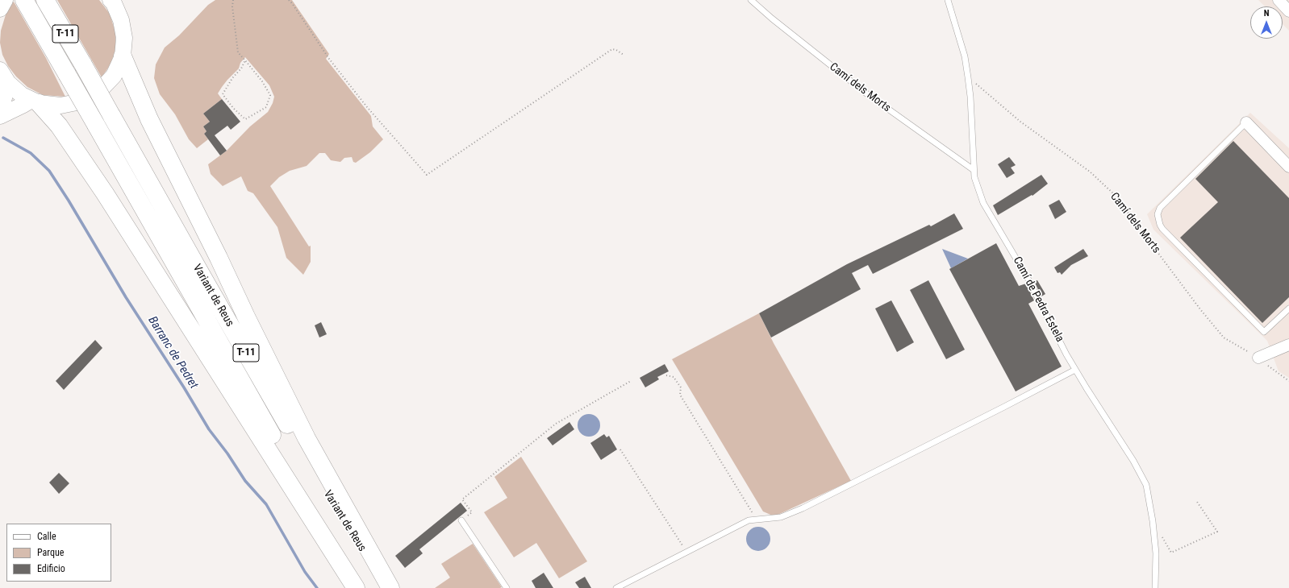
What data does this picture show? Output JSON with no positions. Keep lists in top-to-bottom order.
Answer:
{
  "streets": {
    "highway": ["T-11", "Variant de Reus"],
    "lane": ["Camí dels Morts", "Camí de Pedra Estela"]
  },
  "crossings": [
    ["Camí dels Morts", "Camí de Pedra Estela"]
  ],
  "water": ["Barranc de Pedret"],
  "legend": ["Calle", "Parque", "Edificio"],
  "north": "top"
}
